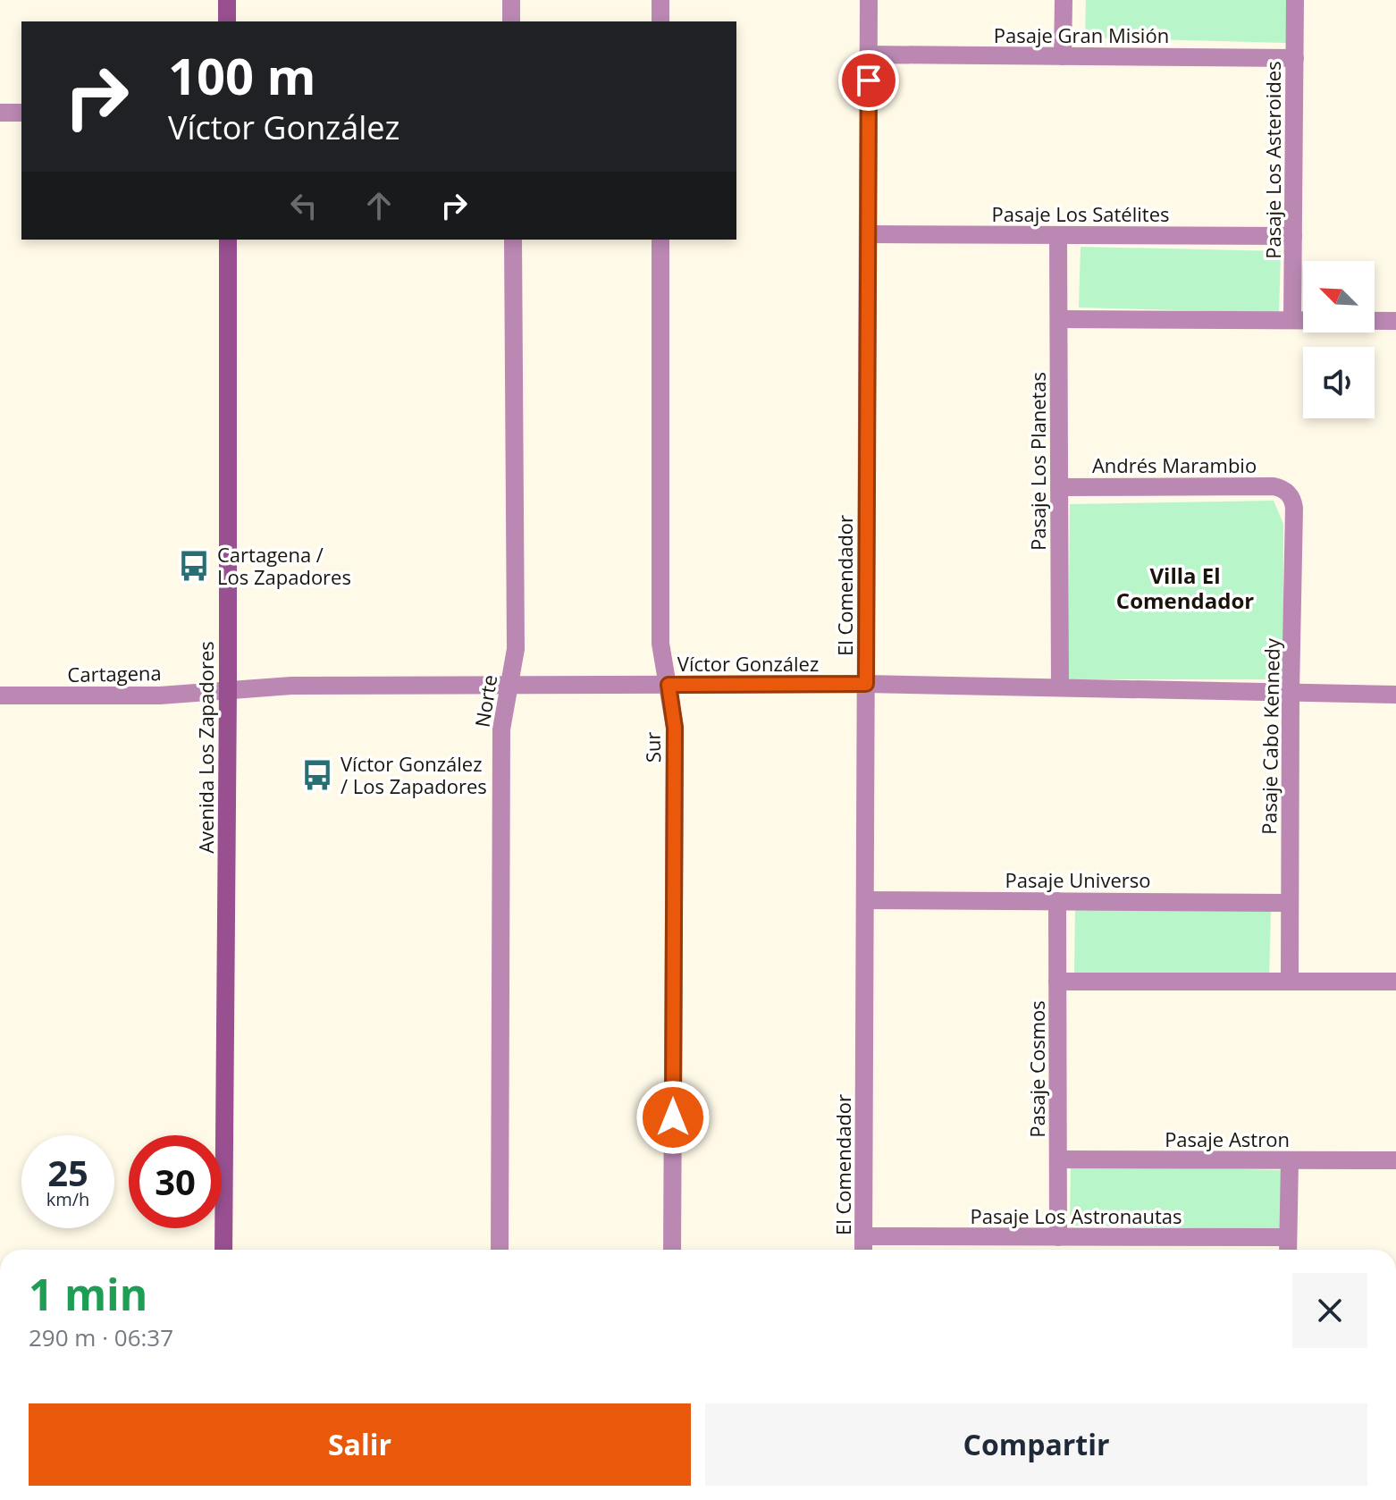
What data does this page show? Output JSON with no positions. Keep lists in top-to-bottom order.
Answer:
{
  "streets": {
    "main road": ["Avenida Los Zapadores"],
    "street": [
      "Pasaje Gran Misión",
      "Pasaje Los Asteroides",
      "Pasaje Los Satélites",
      "Pasaje Los Planetas",
      "Andrés Marambio",
      "El Comendador",
      "Víctor González",
      "Cartagena",
      "Norte",
      "Pasaje Cabo Kennedy",
      "Sur",
      "Pasaje Universo",
      "Pasaje Cosmos",
      "Pasaje Astron",
      "Pasaje Los Astronautas"
    ]
  },
  "crossings": [
    ["Pasaje Gran Misión", "Pasaje Los Asteroides"],
    ["Pasaje Gran Misión", "El Comendador"],
    ["Pasaje Los Asteroides", "Pasaje Los Satélites"],
    ["Pasaje Los Satélites", "Pasaje Los Planetas"],
    ["Pasaje Los Satélites", "El Comendador"],
    ["Pasaje Los Planetas", "Andrés Marambio"],
    ["Pasaje Los Planetas", "Víctor González"],
    ["Andrés Marambio", "Pasaje Cabo Kennedy"],
    ["El Comendador", "Víctor González"],
    ["El Comendador", "Pasaje Universo"],
    ["El Comendador", "Pasaje Los Astronautas"],
    ["Víctor González", "Cartagena"],
    ["Víctor González", "Norte"],
    ["Víctor González", "Pasaje Cabo Kennedy"],
    ["Víctor González", "Avenida Los Zapadores"],
    ["Víctor González", "Sur"],
    ["Cartagena", "Avenida Los Zapadores"],
    ["Pasaje Cabo Kennedy", "Pasaje Universo"],
    ["Pasaje Universo", "Pasaje Cosmos"],
    ["Pasaje Cosmos", "Pasaje Astron"],
    ["Pasaje Cosmos", "Pasaje Los Astronautas"]
  ],
  "districts": ["Villa El Comendador"],
  "places": {
    "bus stop": ["Cartagena / Los Zapadores", "Víctor González / Los Zapadores"]
  },
  "north": "top left",
  "page": {
    "turn": ["100 m", "Víctor González"],
    "speed": "25 km/h",
    "limit": "30",
    "heading": ["1 min", "290 m · 06:37"],
    "buttons": ["Salir", "Compartir"]
  }
}
